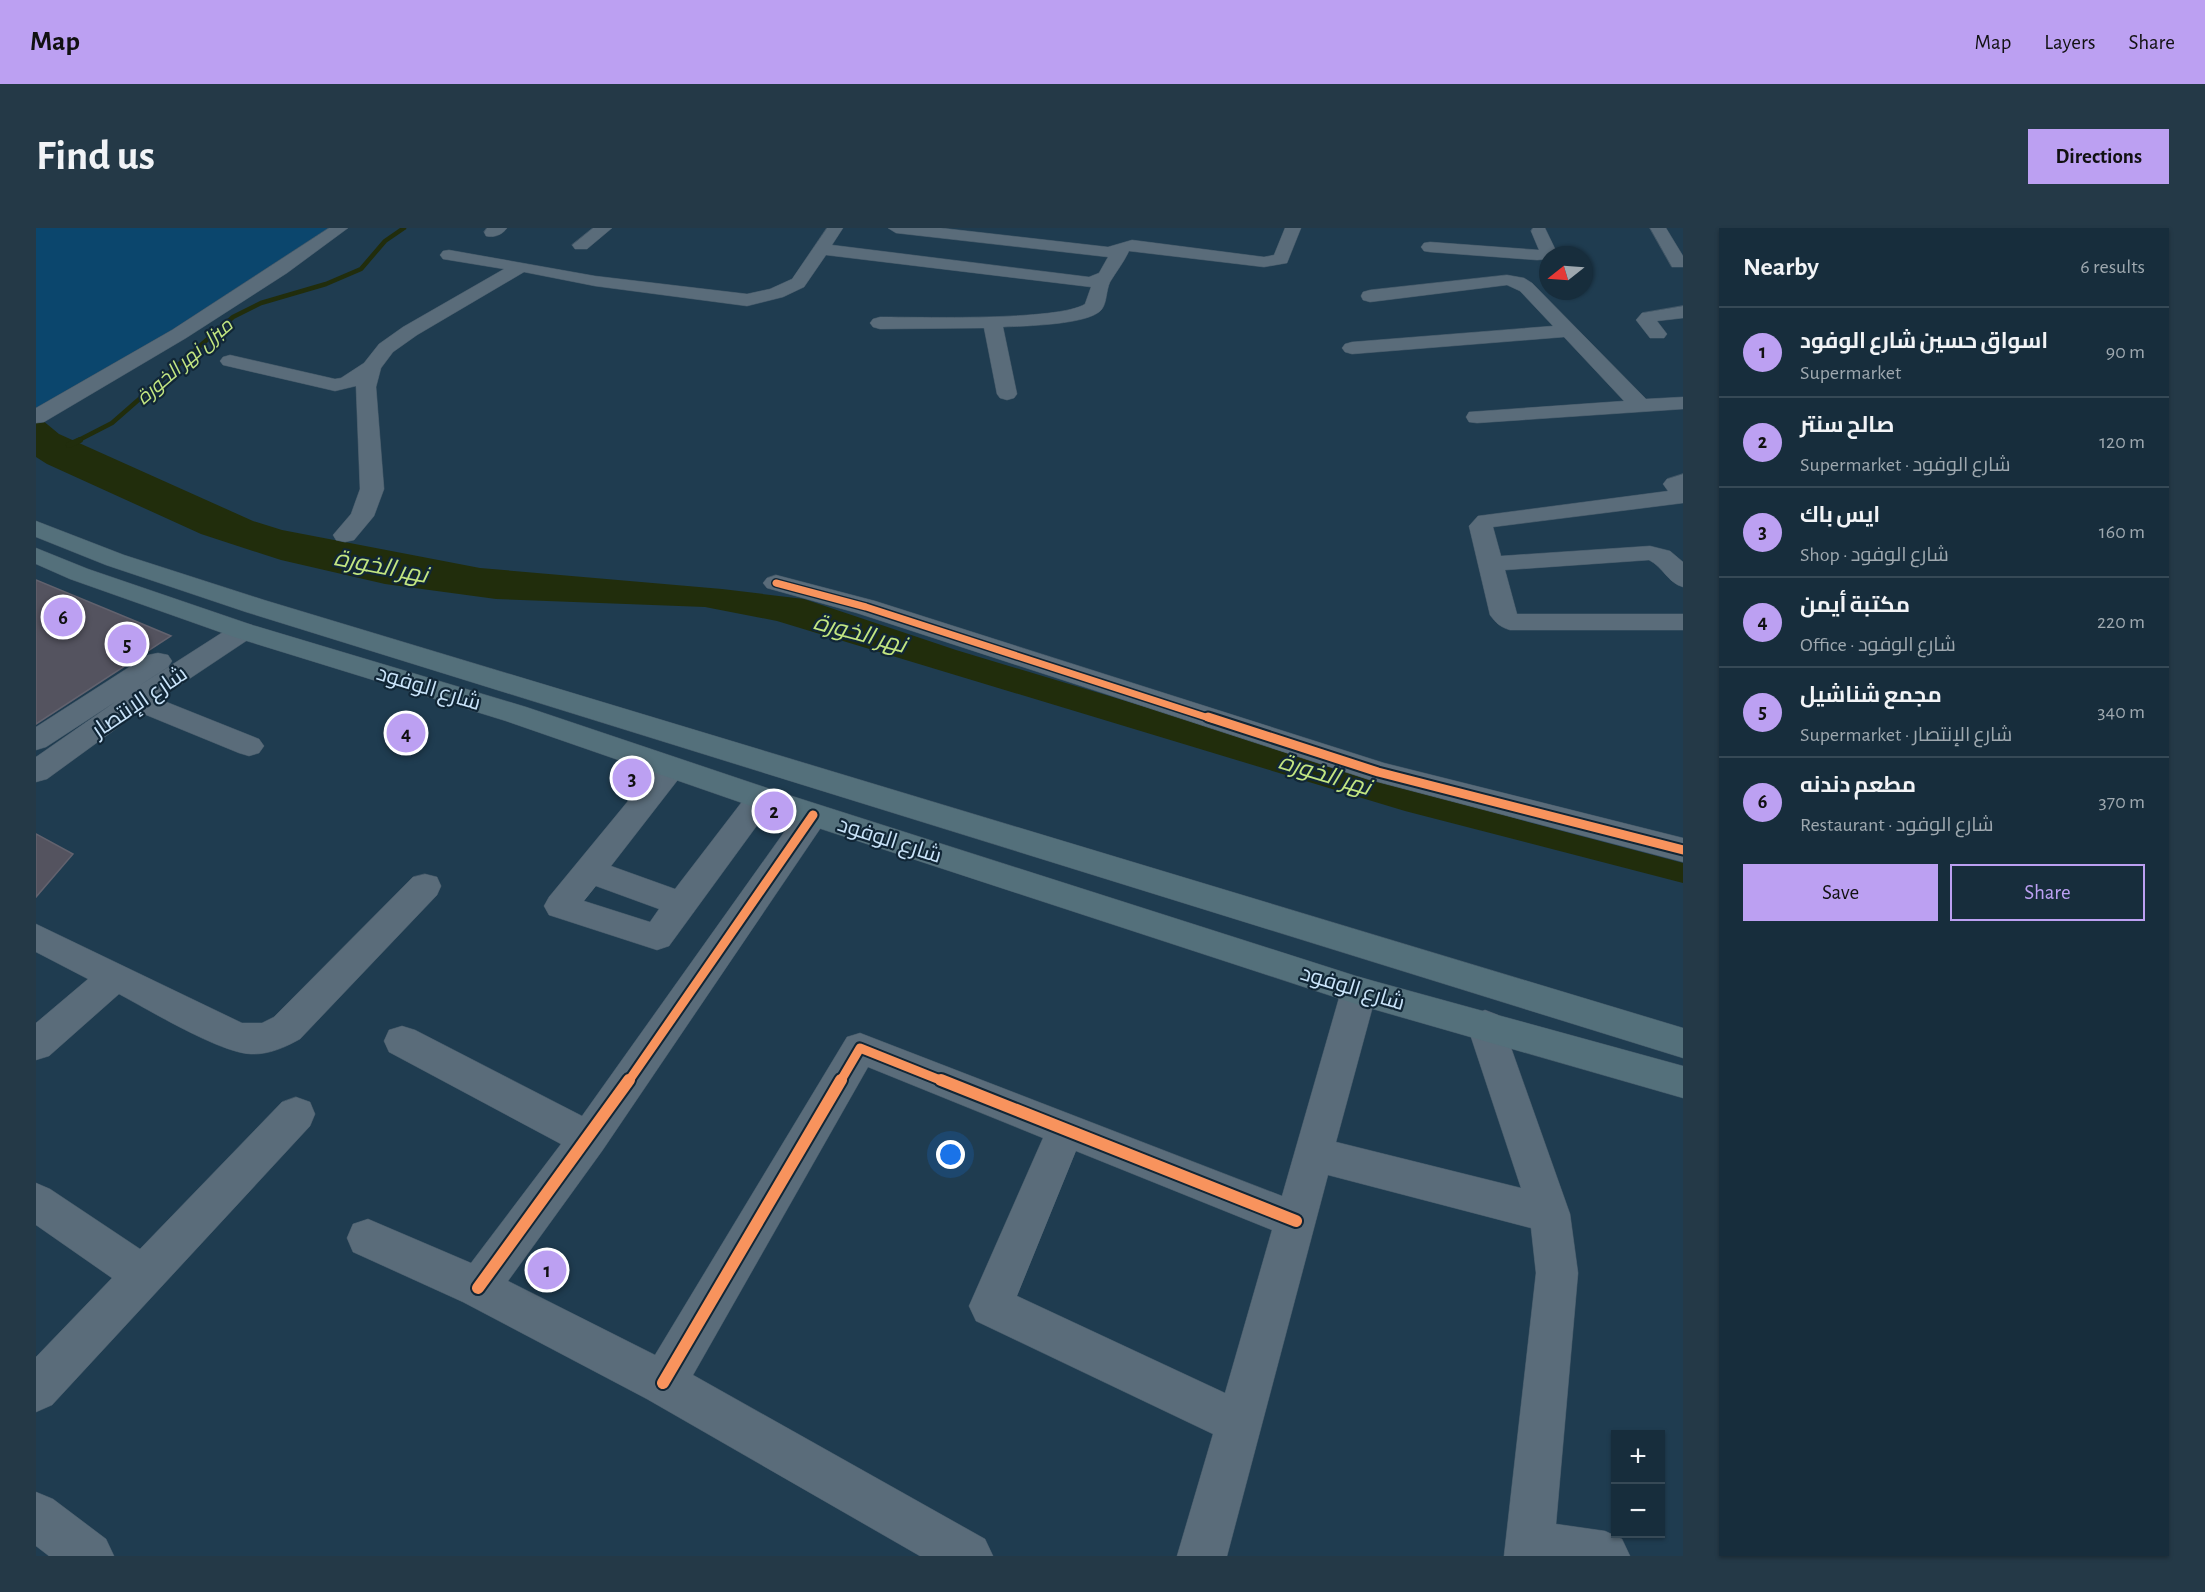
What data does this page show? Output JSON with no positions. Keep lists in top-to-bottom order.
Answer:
{
  "streets": {
    "main road": ["شارع الوفود"],
    "street": ["شارع الإنتصار"]
  },
  "crossings": [
    ["شارع الوفود", "شارع الإنتصار"]
  ],
  "water": ["مبزل نهر الخورة", "نهر الخورة"],
  "north": "left",
  "page": {
    "header": "Map",
    "nav": ["Map", "Layers", "Share"],
    "buttons": [
      "Directions",
      ["Save", "Share"]
    ],
    "title": "Find us",
    "heading": ["Nearby", "6 results"],
    "list": [
      {
        "mark": "1",
        "name": "اسواق حسين شارع الوفود",
        "note": "Supermarket",
        "value": "90 m"
      },
      {
        "mark": "2",
        "name": "صالح سنتر",
        "note": "Supermarket · شارع الوفود",
        "value": "120 m"
      },
      {
        "mark": "3",
        "name": "ايس باك",
        "note": "Shop · شارع الوفود",
        "value": "160 m"
      },
      {
        "mark": "4",
        "name": "مكتبة أيمن",
        "note": "Office · شارع الوفود",
        "value": "220 m"
      },
      {
        "mark": "5",
        "name": "مجمع شناشيل",
        "note": "Supermarket · شارع الإنتصار",
        "value": "340 m"
      },
      {
        "mark": "6",
        "name": "مطعم دندنه",
        "note": "Restaurant · شارع الوفود",
        "value": "370 m"
      }
    ],
    "pins": [
      "6",
      "5",
      "4",
      "3",
      "2",
      "1"
    ],
    "map_buttons": ["+", "−"]
  }
}
